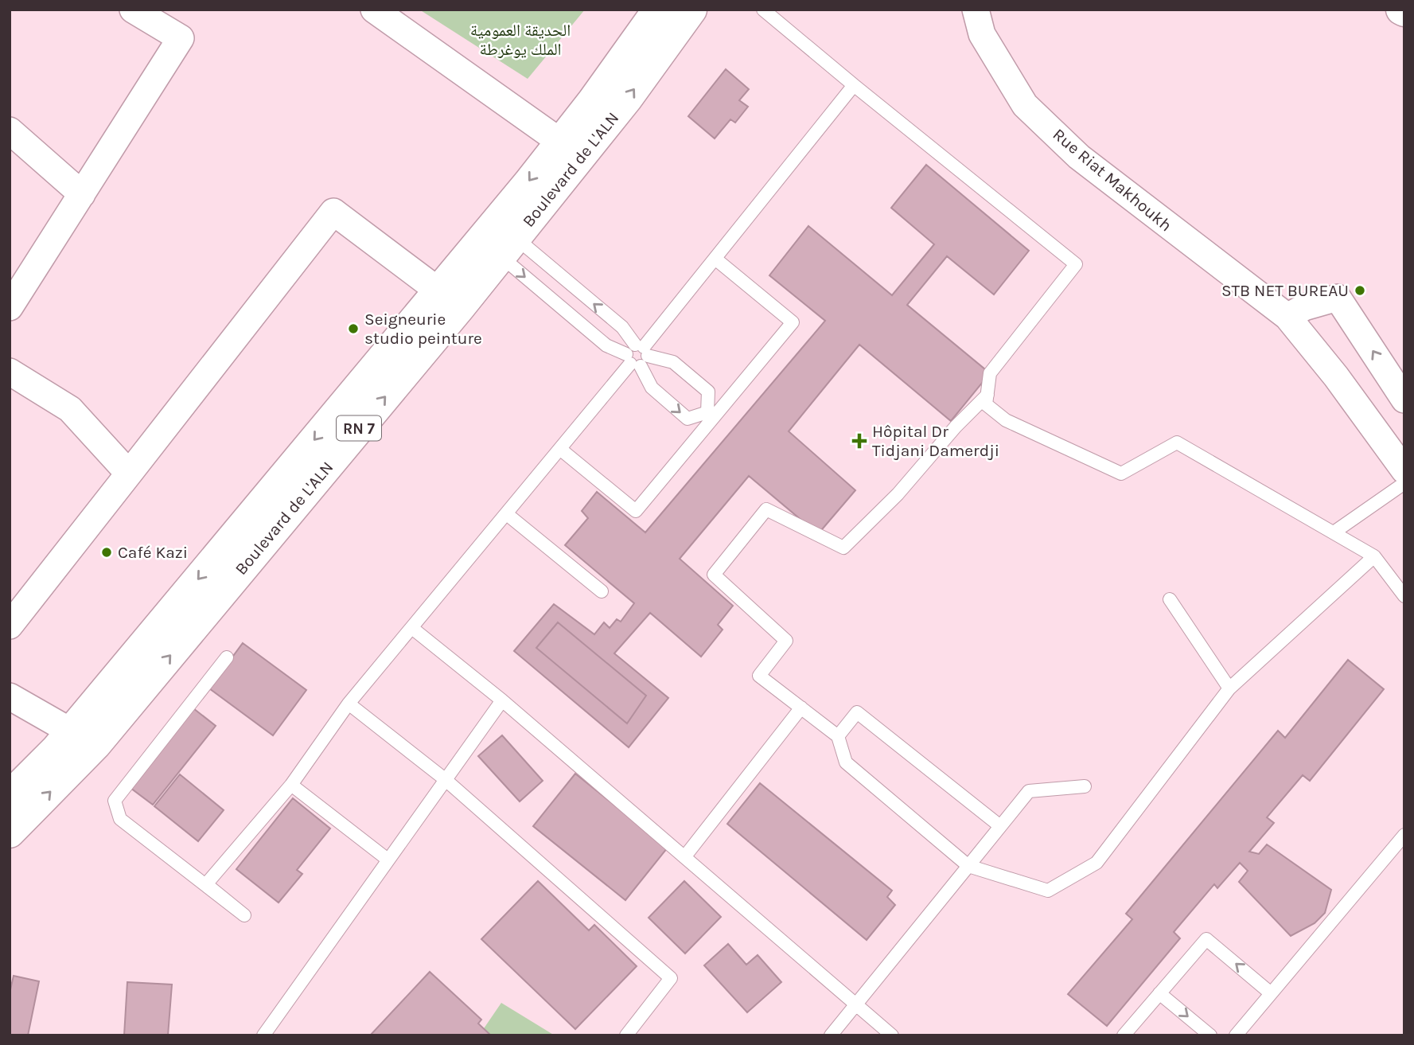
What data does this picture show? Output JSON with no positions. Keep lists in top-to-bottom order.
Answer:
{
  "streets": {
    "main road": ["Boulevard de L'ALN", "RN 7"],
    "street": ["Rue Riat Makhoukh"]
  },
  "parks": ["الحديقة العمومية الملك يوغرطة"],
  "places": {
    "other": ["STB NET BUREAU", "Seigneurie studio peinture", "Café Kazi"],
    "health": ["Hôpital Dr Tidjani Damerdji"]
  }
}
